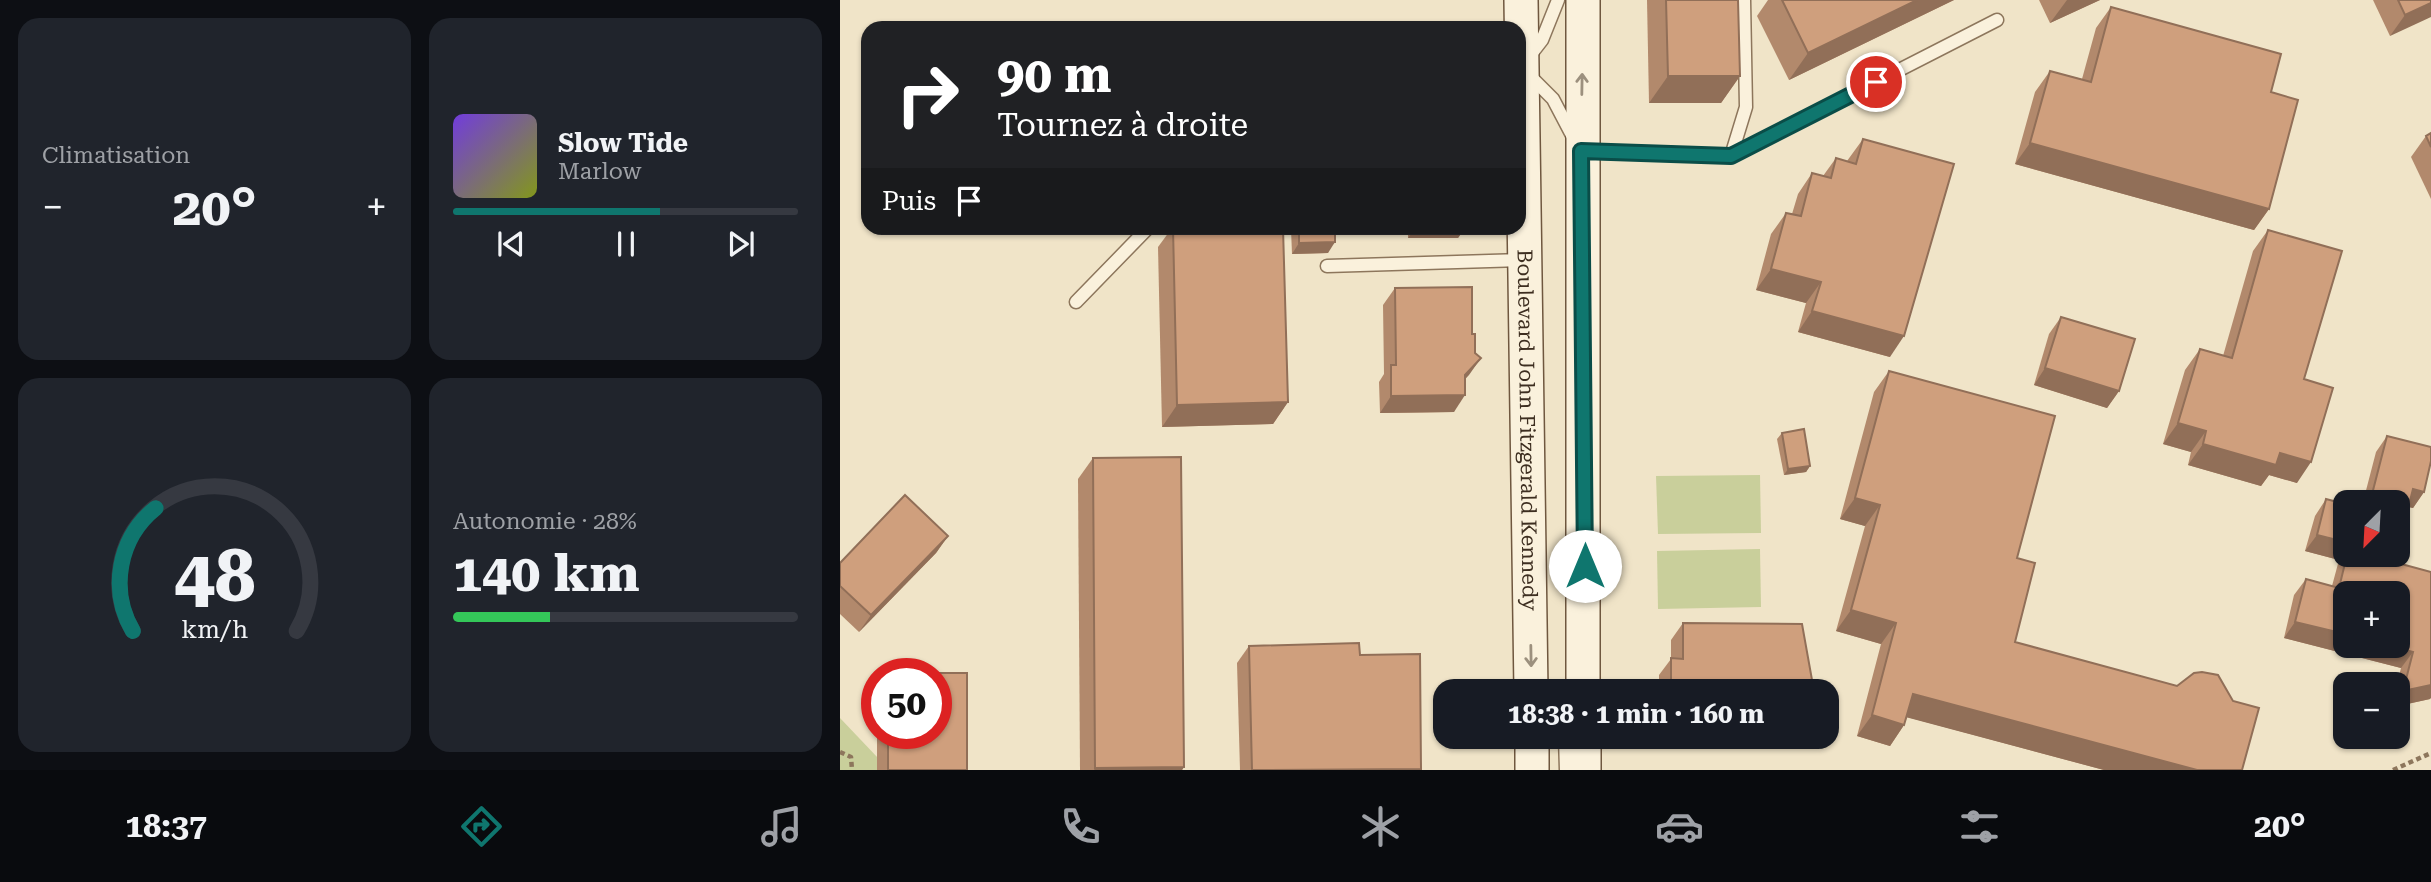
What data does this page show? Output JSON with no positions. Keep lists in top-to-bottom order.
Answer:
{
  "streets": {
    "main road": ["Boulevard John Fitzgerald Kennedy"]
  },
  "north": "bottom left",
  "page": {
    "tile": [
      "Climatisation",
      ["Autonomie · 28%", "140 km"]
    ],
    "turn": ["90 m", "Tournez à droite"],
    "song": ["Slow Tide", "Marlow"],
    "then": "Puis",
    "heat": ["−", "20°", "+"],
    "map_buttons": ["+", "−"],
    "limit": "50",
    "trip": "18:38 · 1 min · 160 m",
    "tabs": ["18:37", "20°"],
    "gauge": ["48", "km/h"]
  }
}
